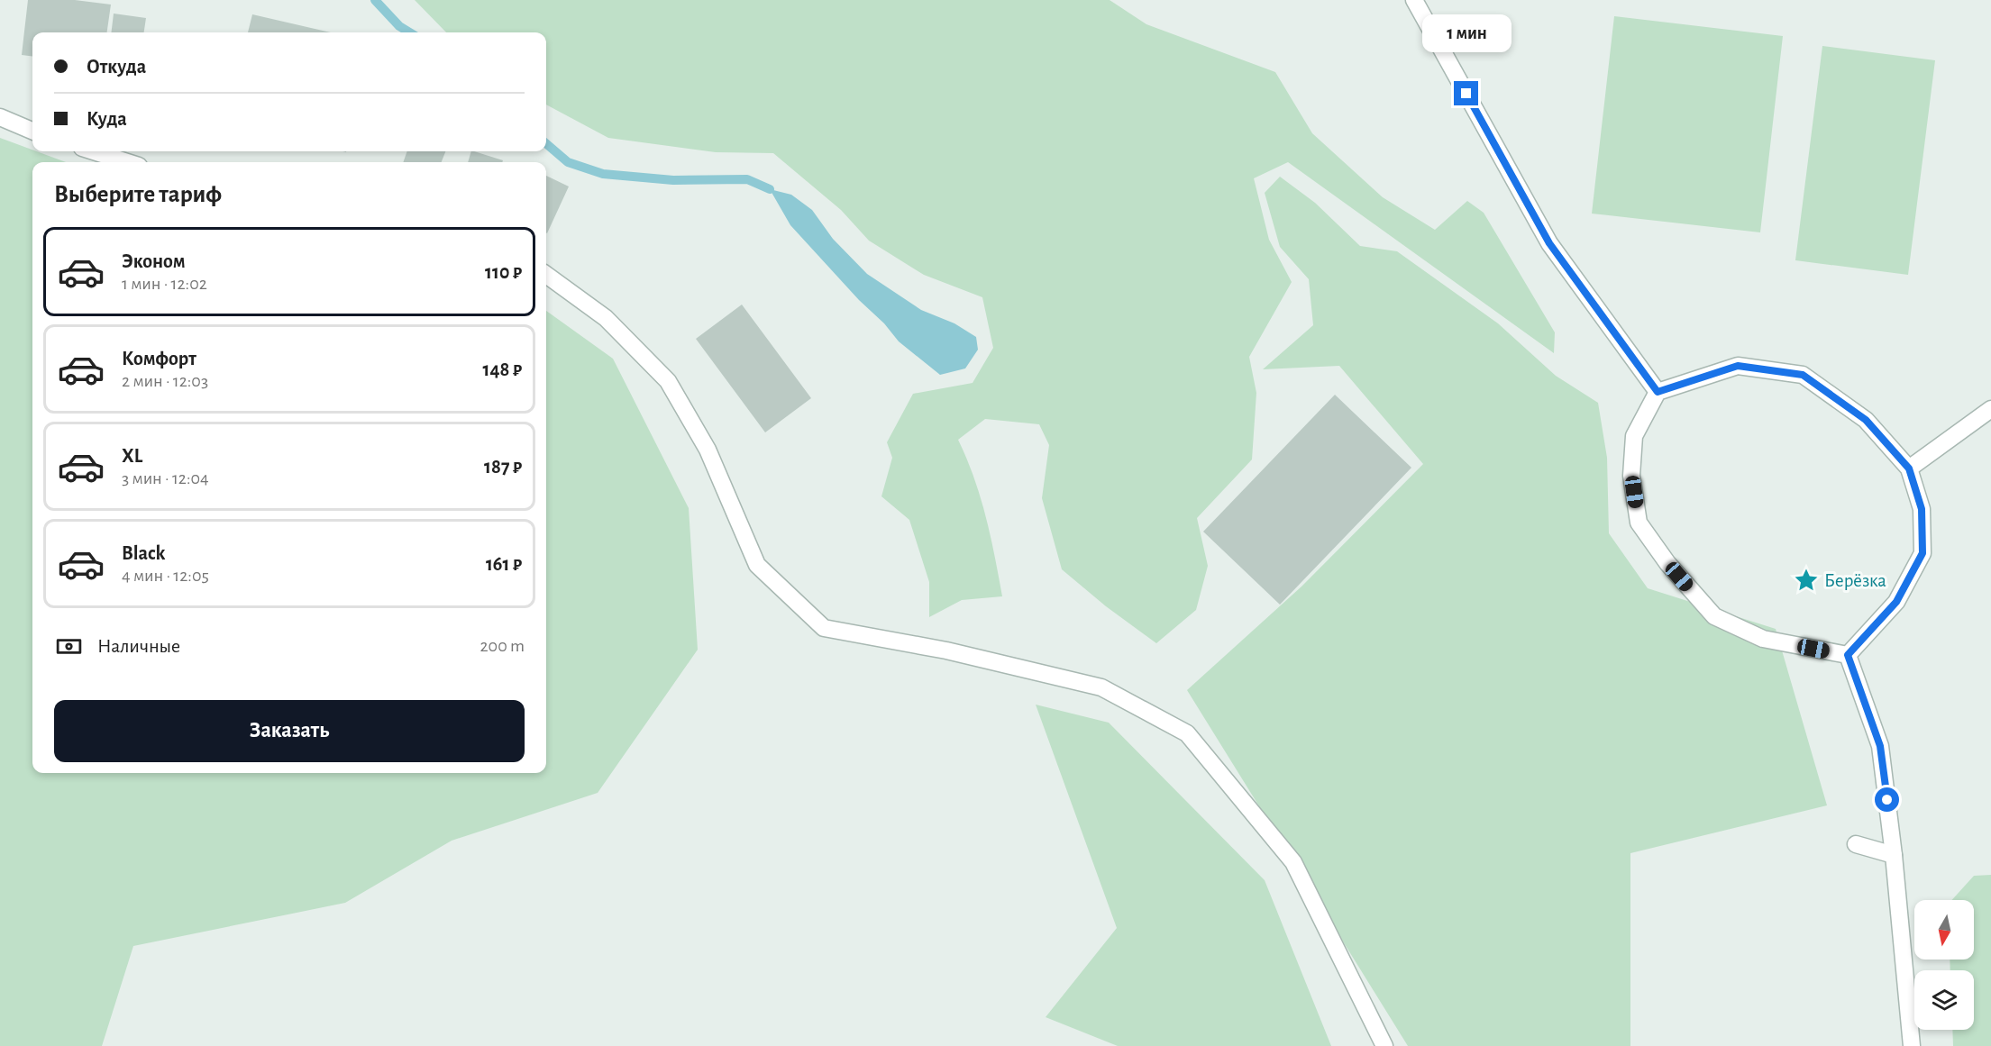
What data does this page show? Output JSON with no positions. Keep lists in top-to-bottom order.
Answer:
{
  "places": {
    "place": ["Берёзка"]
  },
  "north": "bottom",
  "page": {
    "bubble": "1 мин",
    "banner": ["Откуда", "Куда"],
    "heading": "Выберите тариф",
    "list": [
      {
        "name": "Эконом",
        "note": "1 мин · 12:02",
        "value": "110 ₽"
      },
      {
        "name": "Комфорт",
        "note": "2 мин · 12:03",
        "value": "148 ₽"
      },
      {
        "name": "XL",
        "note": "3 мин · 12:04",
        "value": "187 ₽"
      },
      {
        "name": "Black",
        "note": "4 мин · 12:05",
        "value": "161 ₽"
      }
    ],
    "pay": ["Наличные", "200 m"],
    "buttons": "Заказать"
  }
}
